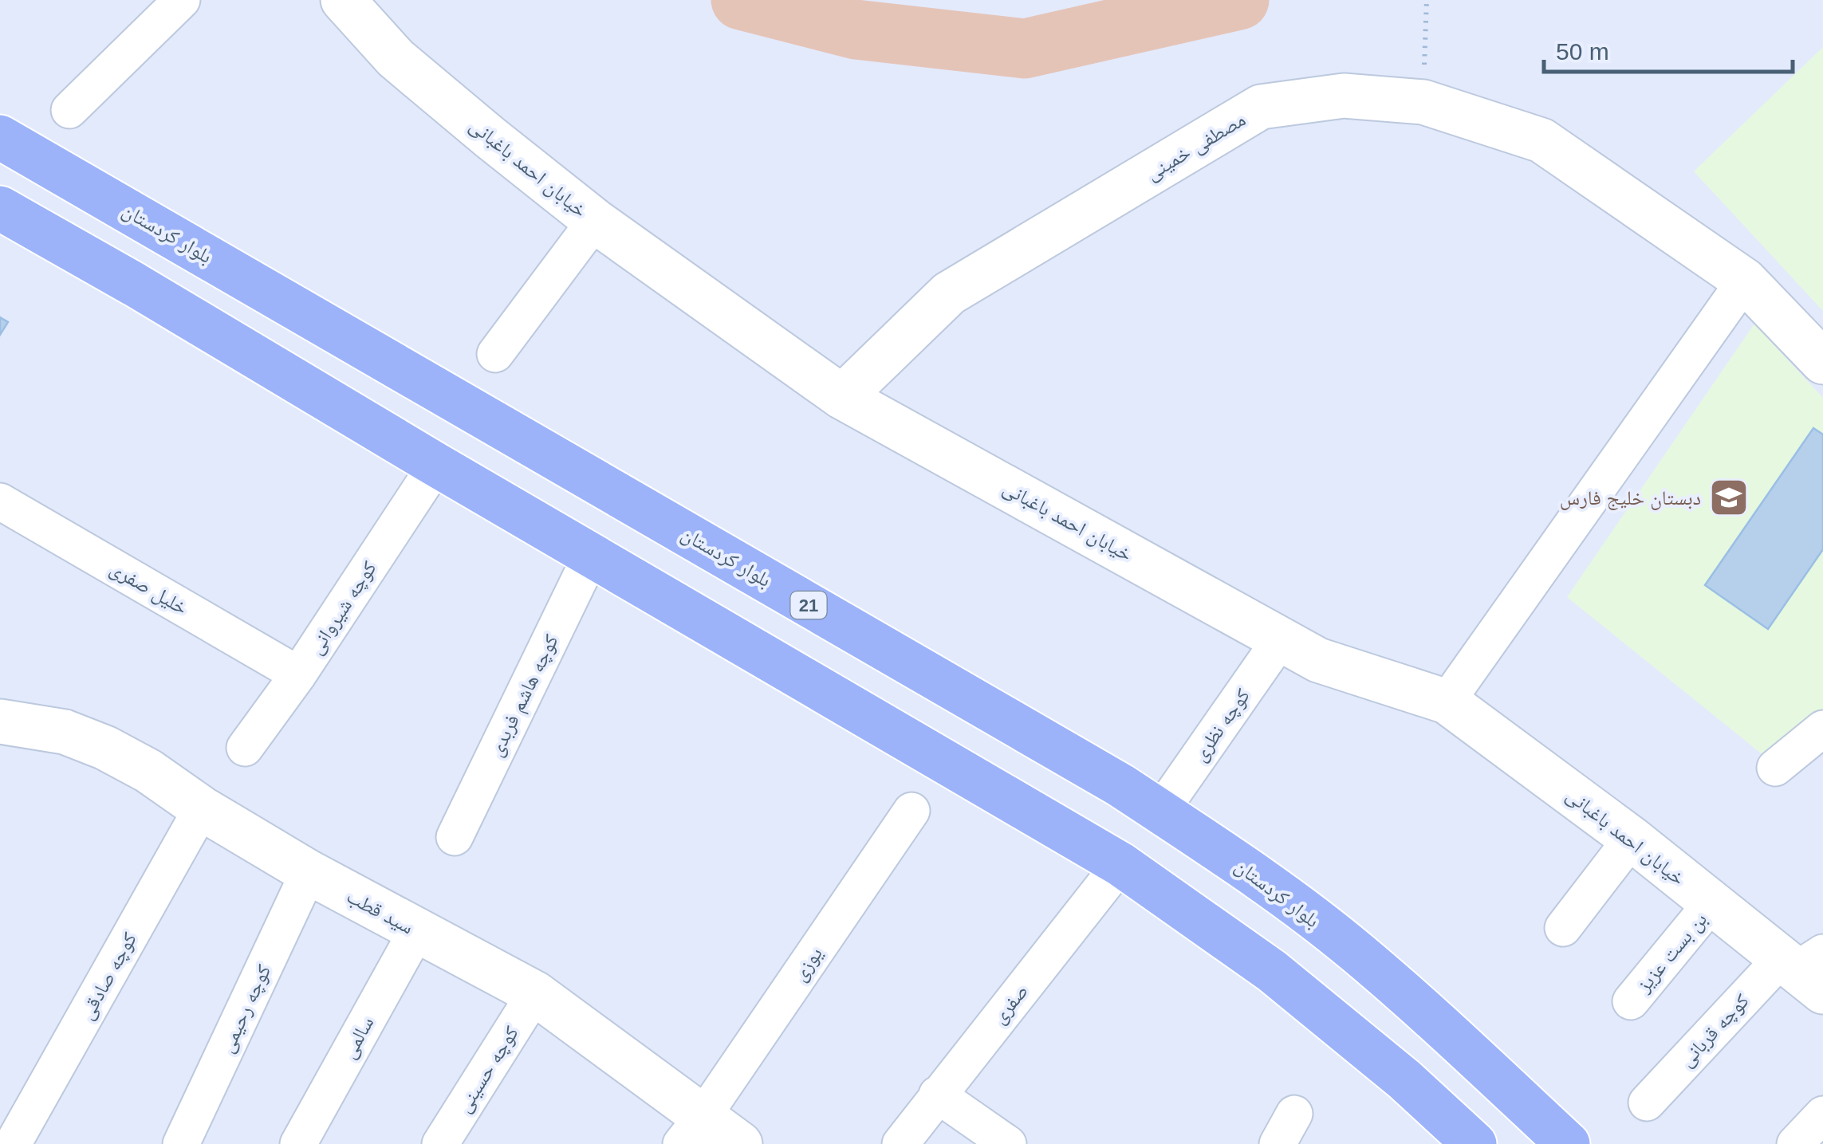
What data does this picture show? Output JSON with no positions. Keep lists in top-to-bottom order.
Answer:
{
  "streets": {
    "main road": ["بلوار کردستان", "21"],
    "street": [
      "مصطفی خمینی",
      "خیابان احمد باغبانی",
      "خلیل صفری",
      "کوچه شیروانی",
      "کوچه هاشم فربدی",
      "کوچه نظری",
      "سید قطب",
      "بن بست عزیز",
      "یوزی",
      "کوچه صادقی",
      "صفری",
      "کوچه رحیمی",
      "کوچه قربانی",
      "سالمی",
      "کوچه حسینی"
    ]
  },
  "crossings": [
    ["مصطفی خمینی", "خیابان احمد باغبانی"],
    ["خیابان احمد باغبانی", "کوچه نظری"],
    ["خیابان احمد باغبانی", "بن بست عزیز"],
    ["خیابان احمد باغبانی", "کوچه قربانی"],
    ["بلوار کردستان", "کوچه نظری"],
    ["خلیل صفری", "کوچه شیروانی"],
    ["سید قطب", "یوزی"],
    ["سید قطب", "کوچه صادقی"],
    ["سید قطب", "کوچه رحیمی"],
    ["سید قطب", "سالمی"],
    ["سید قطب", "کوچه حسینی"]
  ],
  "places": {
    "school or university": ["دبستان خلیج فارس"]
  },
  "scale_bar": "50 m"
}
